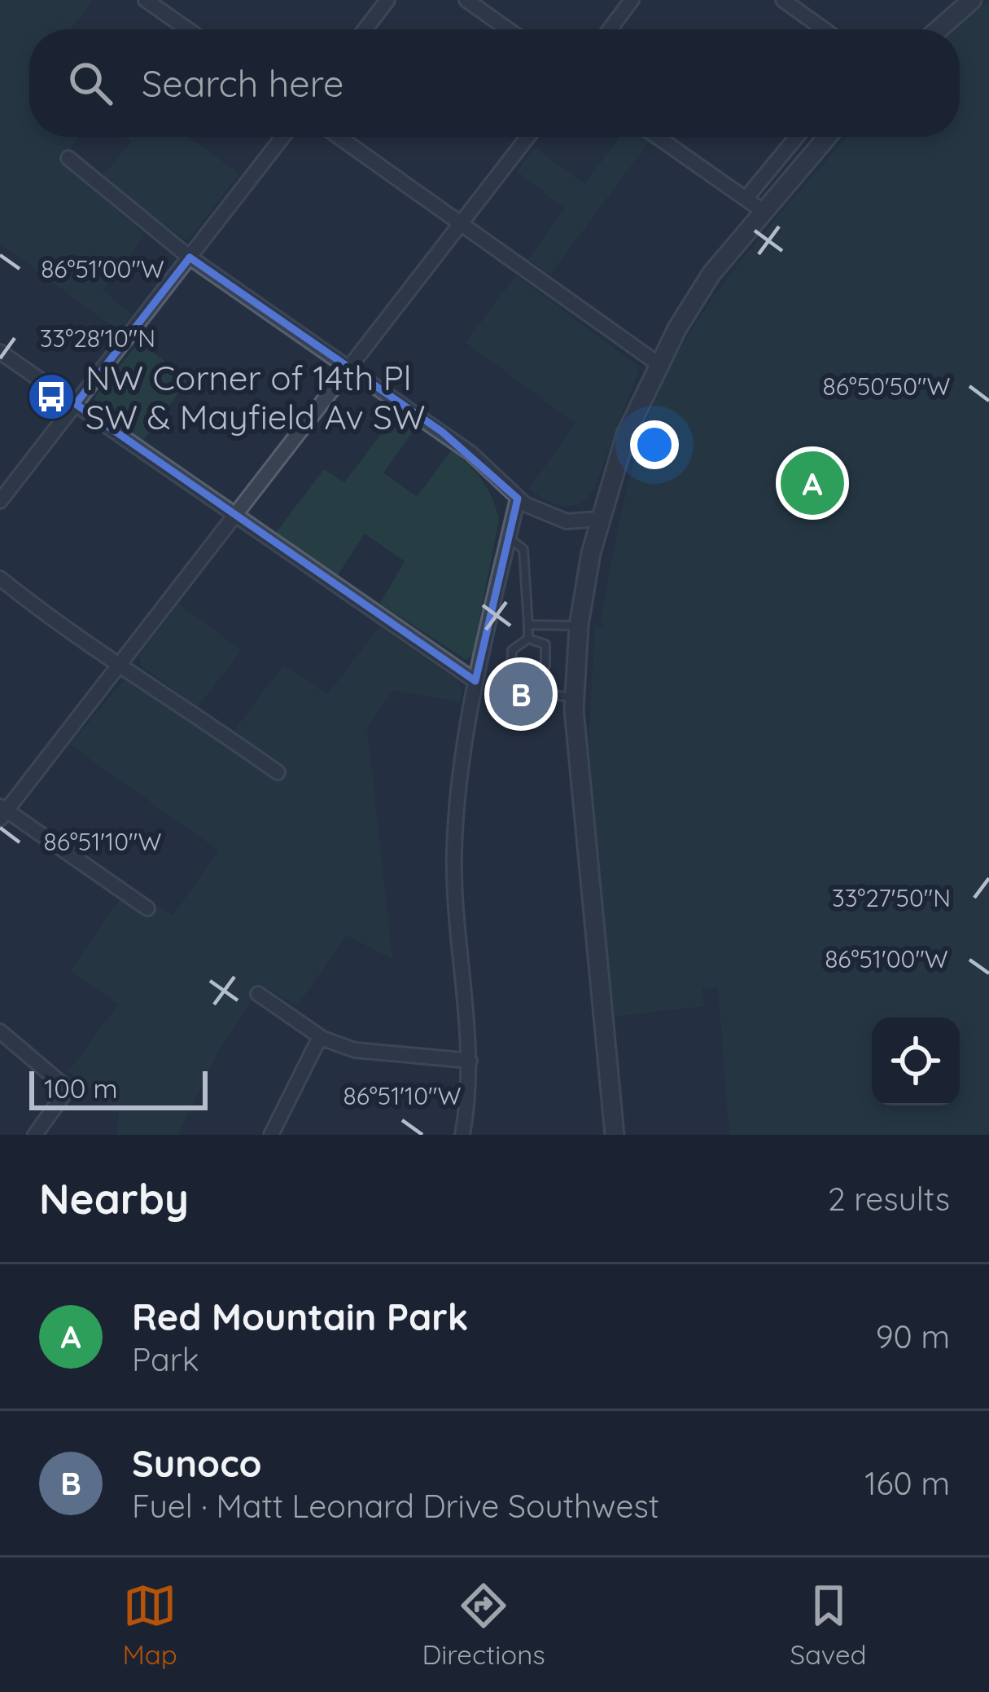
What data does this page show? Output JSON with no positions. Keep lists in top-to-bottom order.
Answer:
{
  "places": {
    "bus stop": ["NW Corner of 14th Pl SW & Mayfield Av SW"]
  },
  "scale_bar": "100 m",
  "page": {
    "search": "Search here",
    "pins": ["A", "B"],
    "scale": "100 m",
    "heading": ["Nearby", "2 results"],
    "list": [
      {
        "mark": "A",
        "name": "Red Mountain Park",
        "note": "Park",
        "value": "90 m"
      },
      {
        "mark": "B",
        "name": "Sunoco",
        "note": "Fuel · Matt Leonard Drive Southwest",
        "value": "160 m"
      }
    ],
    "nav": ["Map", "Directions", "Saved"]
  },
  "coordinates": [
    "86°51'00\"W",
    "33°28'10\"N",
    "86°50'50\"W",
    "86°51'10\"W",
    "33°27'50\"N"
  ]
}
